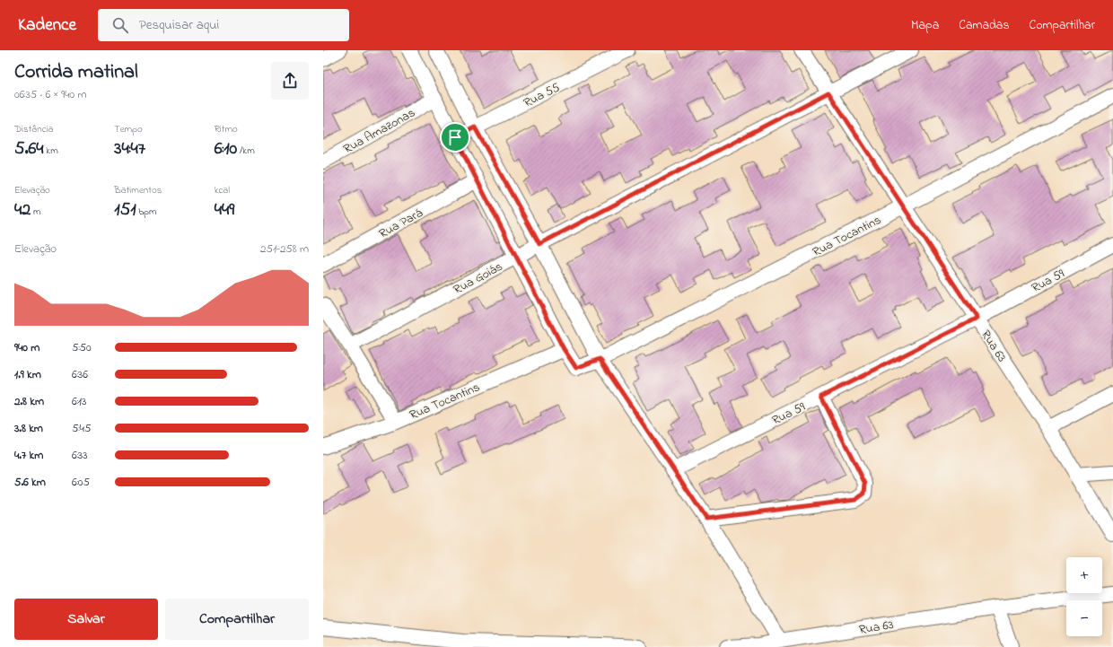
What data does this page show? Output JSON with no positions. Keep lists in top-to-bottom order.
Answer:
{
  "streets": {
    "street": [
      "Rua 55",
      "Rua Amazonas",
      "Rua Pará",
      "Rua Tocantins",
      "Rua Goiás",
      "Rua 59",
      "Rua 63"
    ]
  },
  "crossings": [
    ["Rua Tocantins", "Rua 63"],
    ["Rua Goiás", "Rua 63"],
    ["Rua 59", "Rua 63"]
  ],
  "page": {
    "header": "Kadence",
    "search": "Pesquisar aqui",
    "nav": ["Mapa", "Camadas", "Compartilhar"],
    "heading": ["Corrida matinal", "06:35 · 6 × 940 m"],
    "stats": [
      ["Distância", "5.64 km"],
      ["Tempo", "34:47"],
      ["Ritmo", "6:10 /km"],
      ["Elevação", "42 m"],
      ["Batimentos", "151 bpm"],
      ["kcal", "449"]
    ],
    "chart": ["Elevação", "251–258 m"],
    "list": [
      {
        "name": "940 m",
        "note": "5:50"
      },
      {
        "name": "1.9 km",
        "note": "6:36"
      },
      {
        "name": "2.8 km",
        "note": "6:13"
      },
      {
        "name": "3.8 km",
        "note": "5:45"
      },
      {
        "name": "4.7 km",
        "note": "6:33"
      },
      {
        "name": "5.6 km",
        "note": "6:05"
      }
    ],
    "map_buttons": ["+", "−"],
    "buttons": ["Salvar", "Compartilhar"]
  }
}
